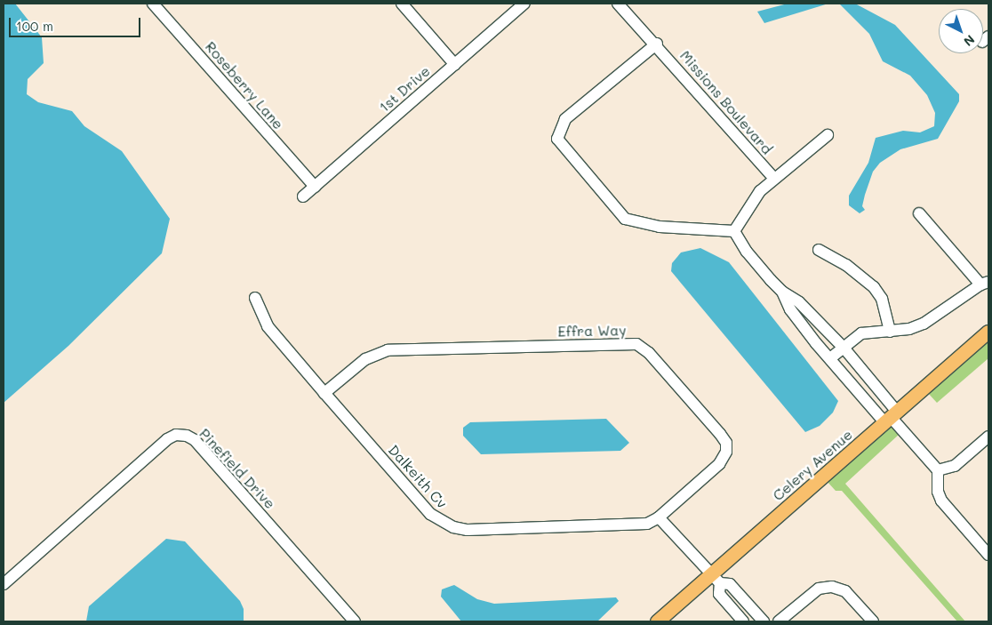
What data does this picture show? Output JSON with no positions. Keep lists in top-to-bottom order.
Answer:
{
  "streets": {
    "main road": ["Celery Avenue"],
    "street": [
      "Roseberry Lane",
      "1st Drive",
      "Missions Boulevard",
      "Effra Way",
      "Pinefield Drive",
      "Dalkeith Cv"
    ]
  },
  "crossings": [
    ["Roseberry Lane", "1st Drive"],
    ["Effra Way", "Dalkeith Cv"]
  ],
  "scale_bar": "100 m",
  "north": "bottom right"
}
